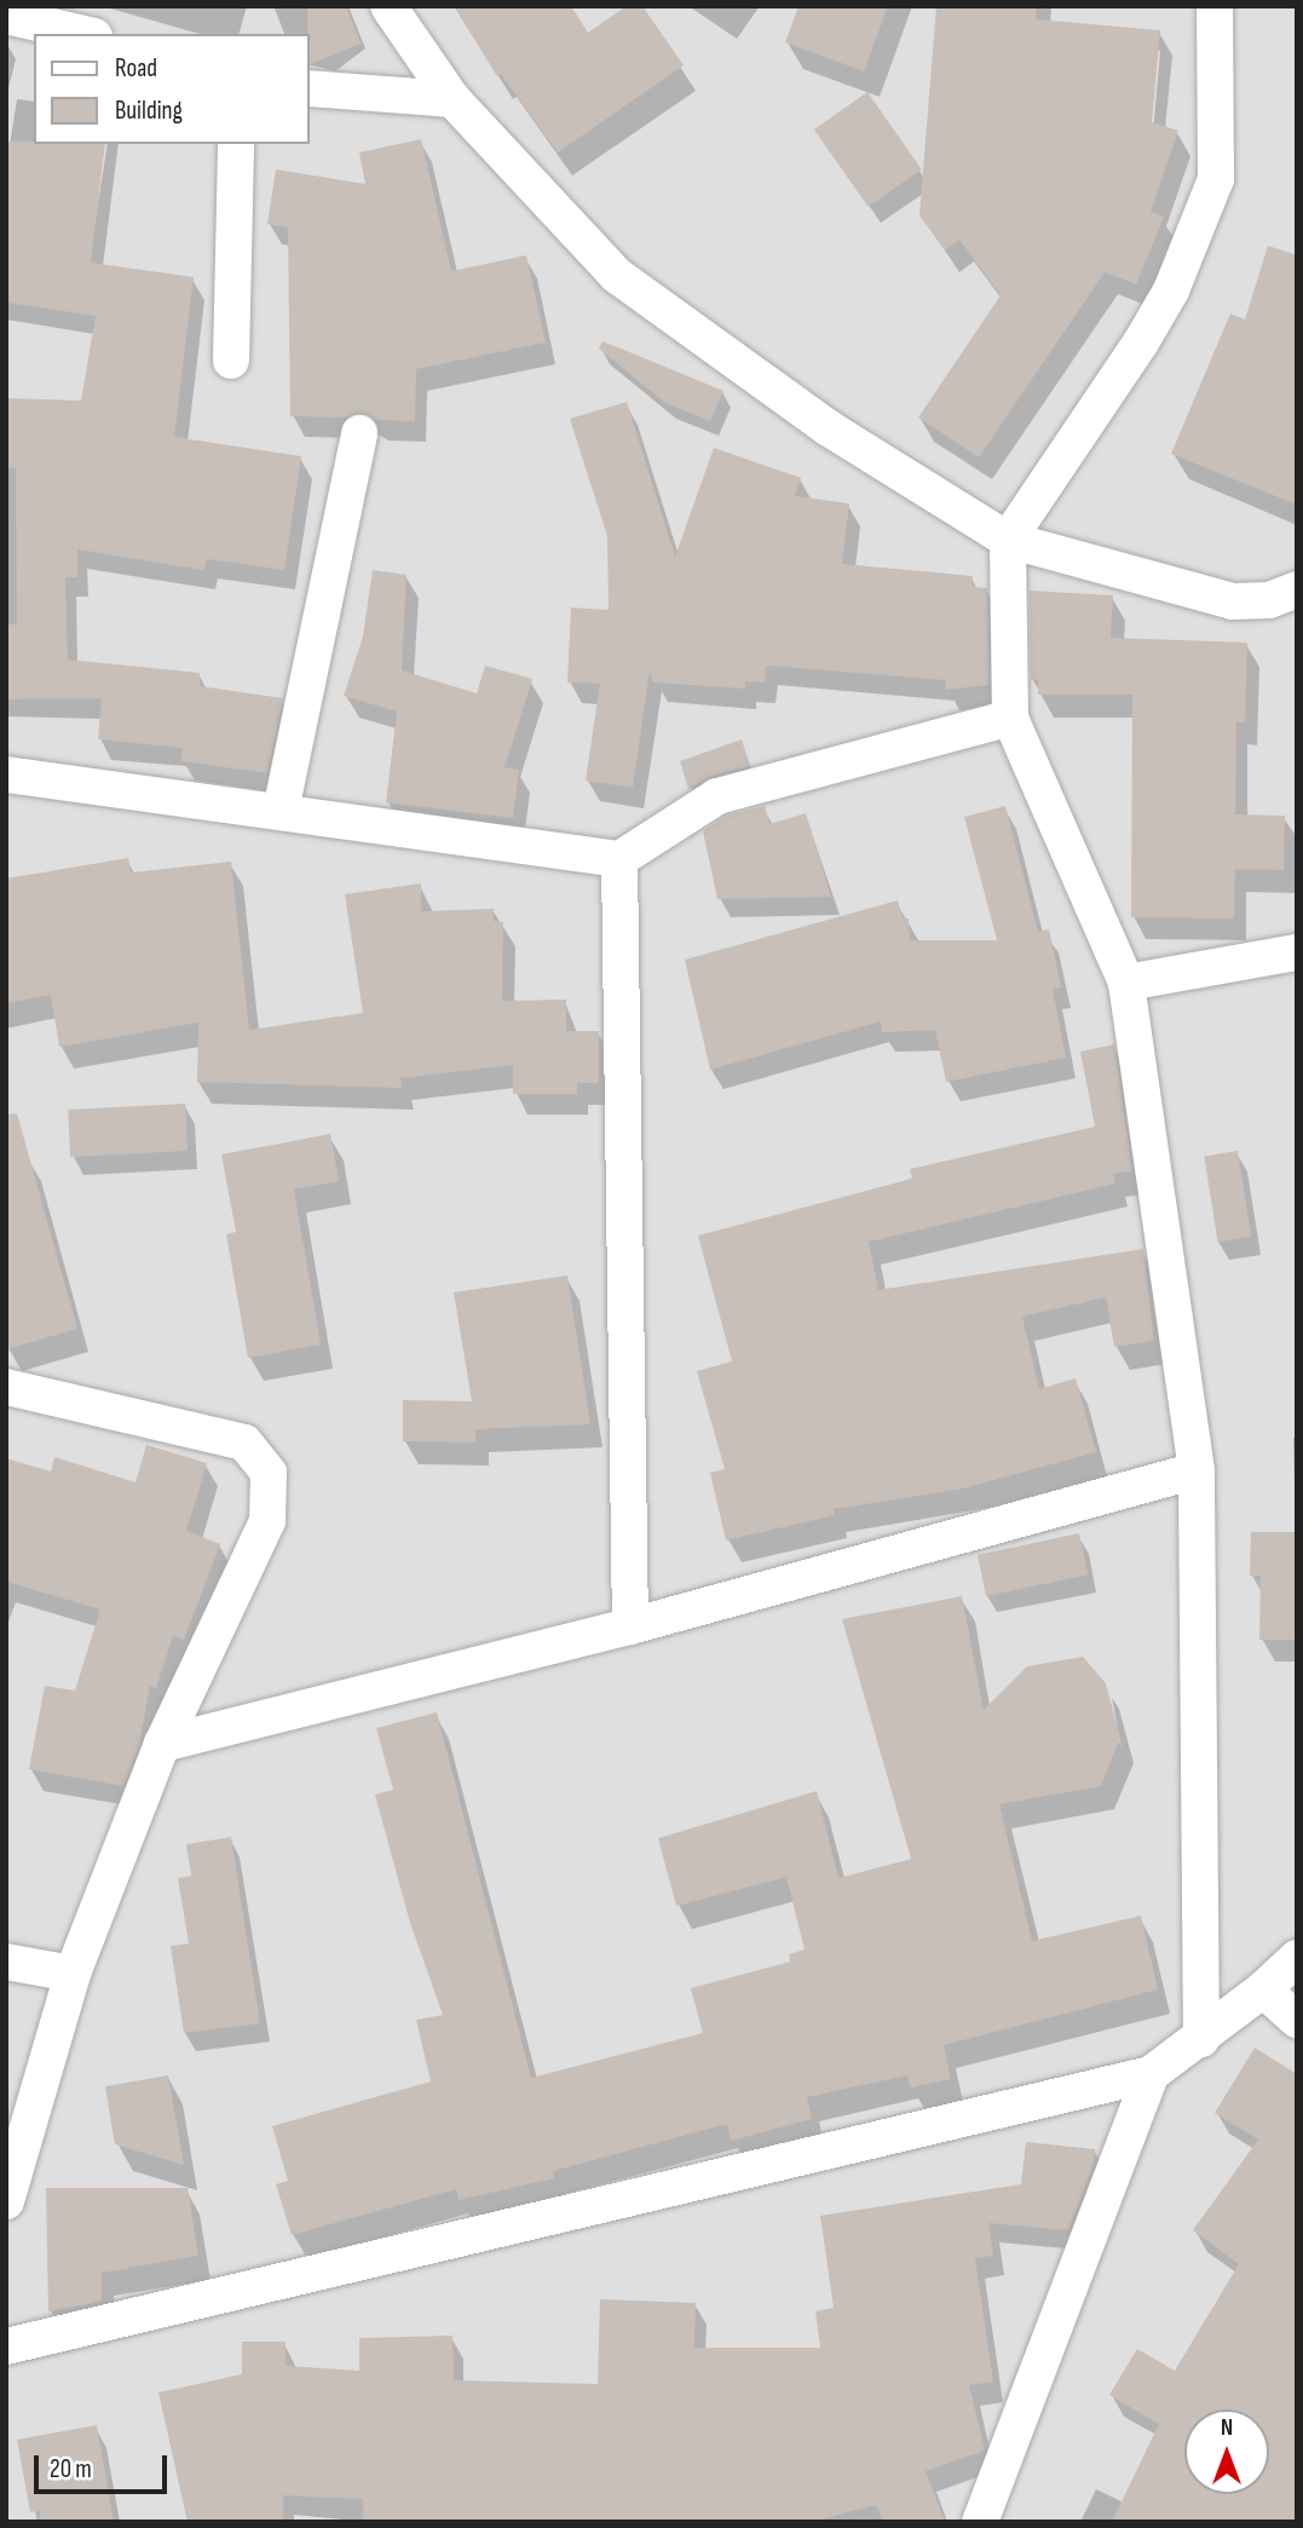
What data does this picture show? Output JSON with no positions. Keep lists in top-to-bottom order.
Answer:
{
  "legend": ["Road", "Building"],
  "scale_bar": "20 m",
  "north": "top"
}
